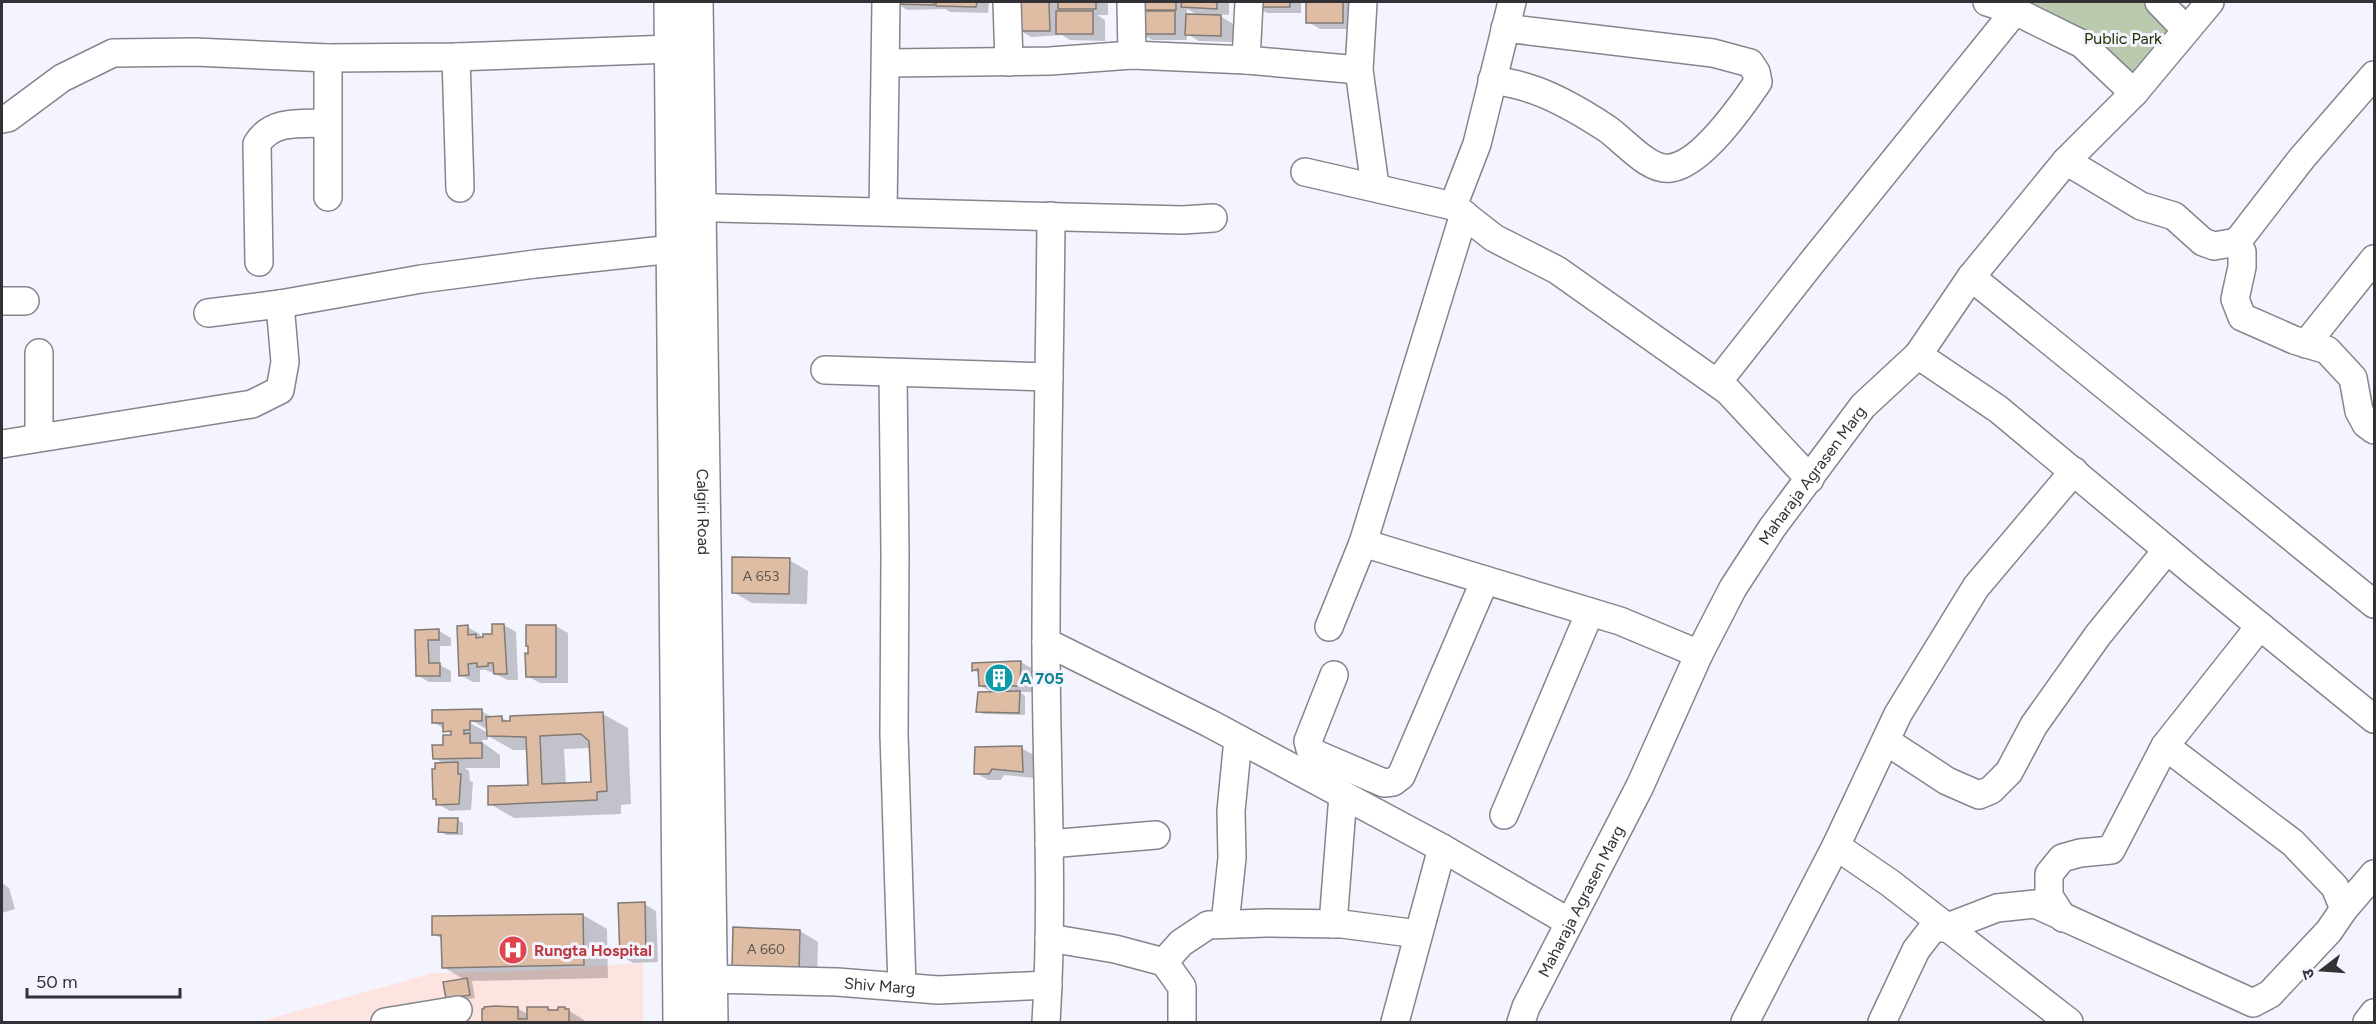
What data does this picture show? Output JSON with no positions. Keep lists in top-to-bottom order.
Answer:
{
  "streets": {
    "main road": ["Calgiri Road"],
    "street": ["Maharaja Agrasen Marg", "Shiv Marg"]
  },
  "crossings": [
    ["Calgiri Road", "Shiv Marg"]
  ],
  "parks": ["Public Park"],
  "places": {
    "building": ["A 705"],
    "hospital": ["Rungta Hospital"]
  },
  "house_numbers": ["A 653", "A 660"],
  "scale_bar": "50 m",
  "north": "left"
}
